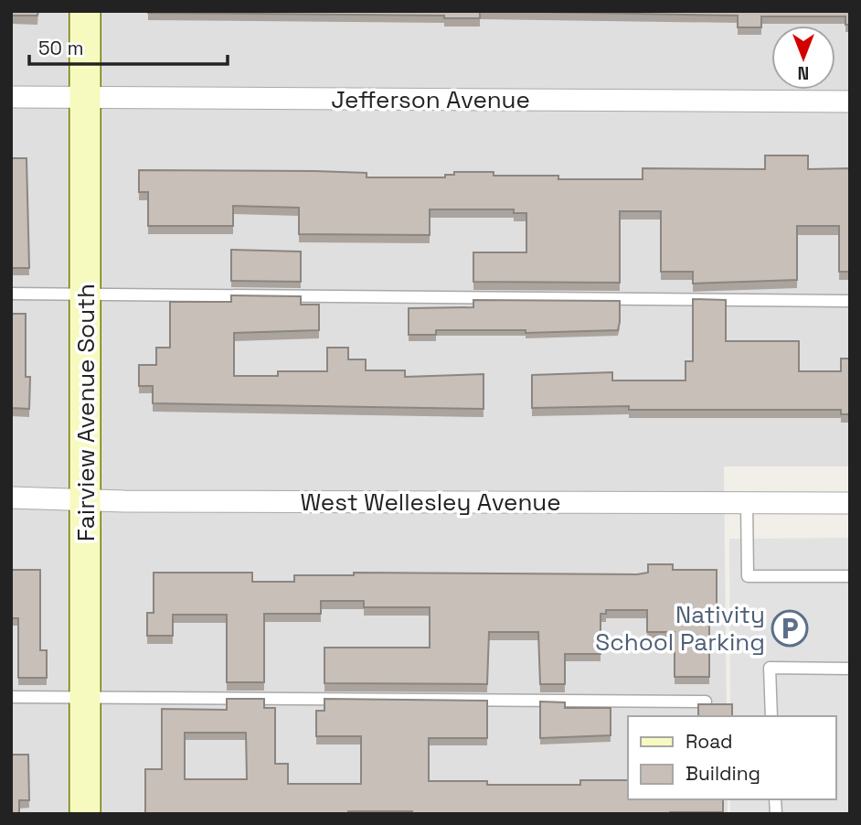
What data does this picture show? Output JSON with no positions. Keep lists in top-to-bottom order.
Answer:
{
  "streets": {
    "street": ["Jefferson Avenue", "Fairview Avenue South", "West Wellesley Avenue"]
  },
  "crossings": [
    ["Jefferson Avenue", "Fairview Avenue South"],
    ["Fairview Avenue South", "West Wellesley Avenue"]
  ],
  "places": {
    "parking": ["Nativity School Parking"]
  },
  "legend": ["Road", "Building"],
  "scale_bar": "50 m",
  "north": "bottom"
}
